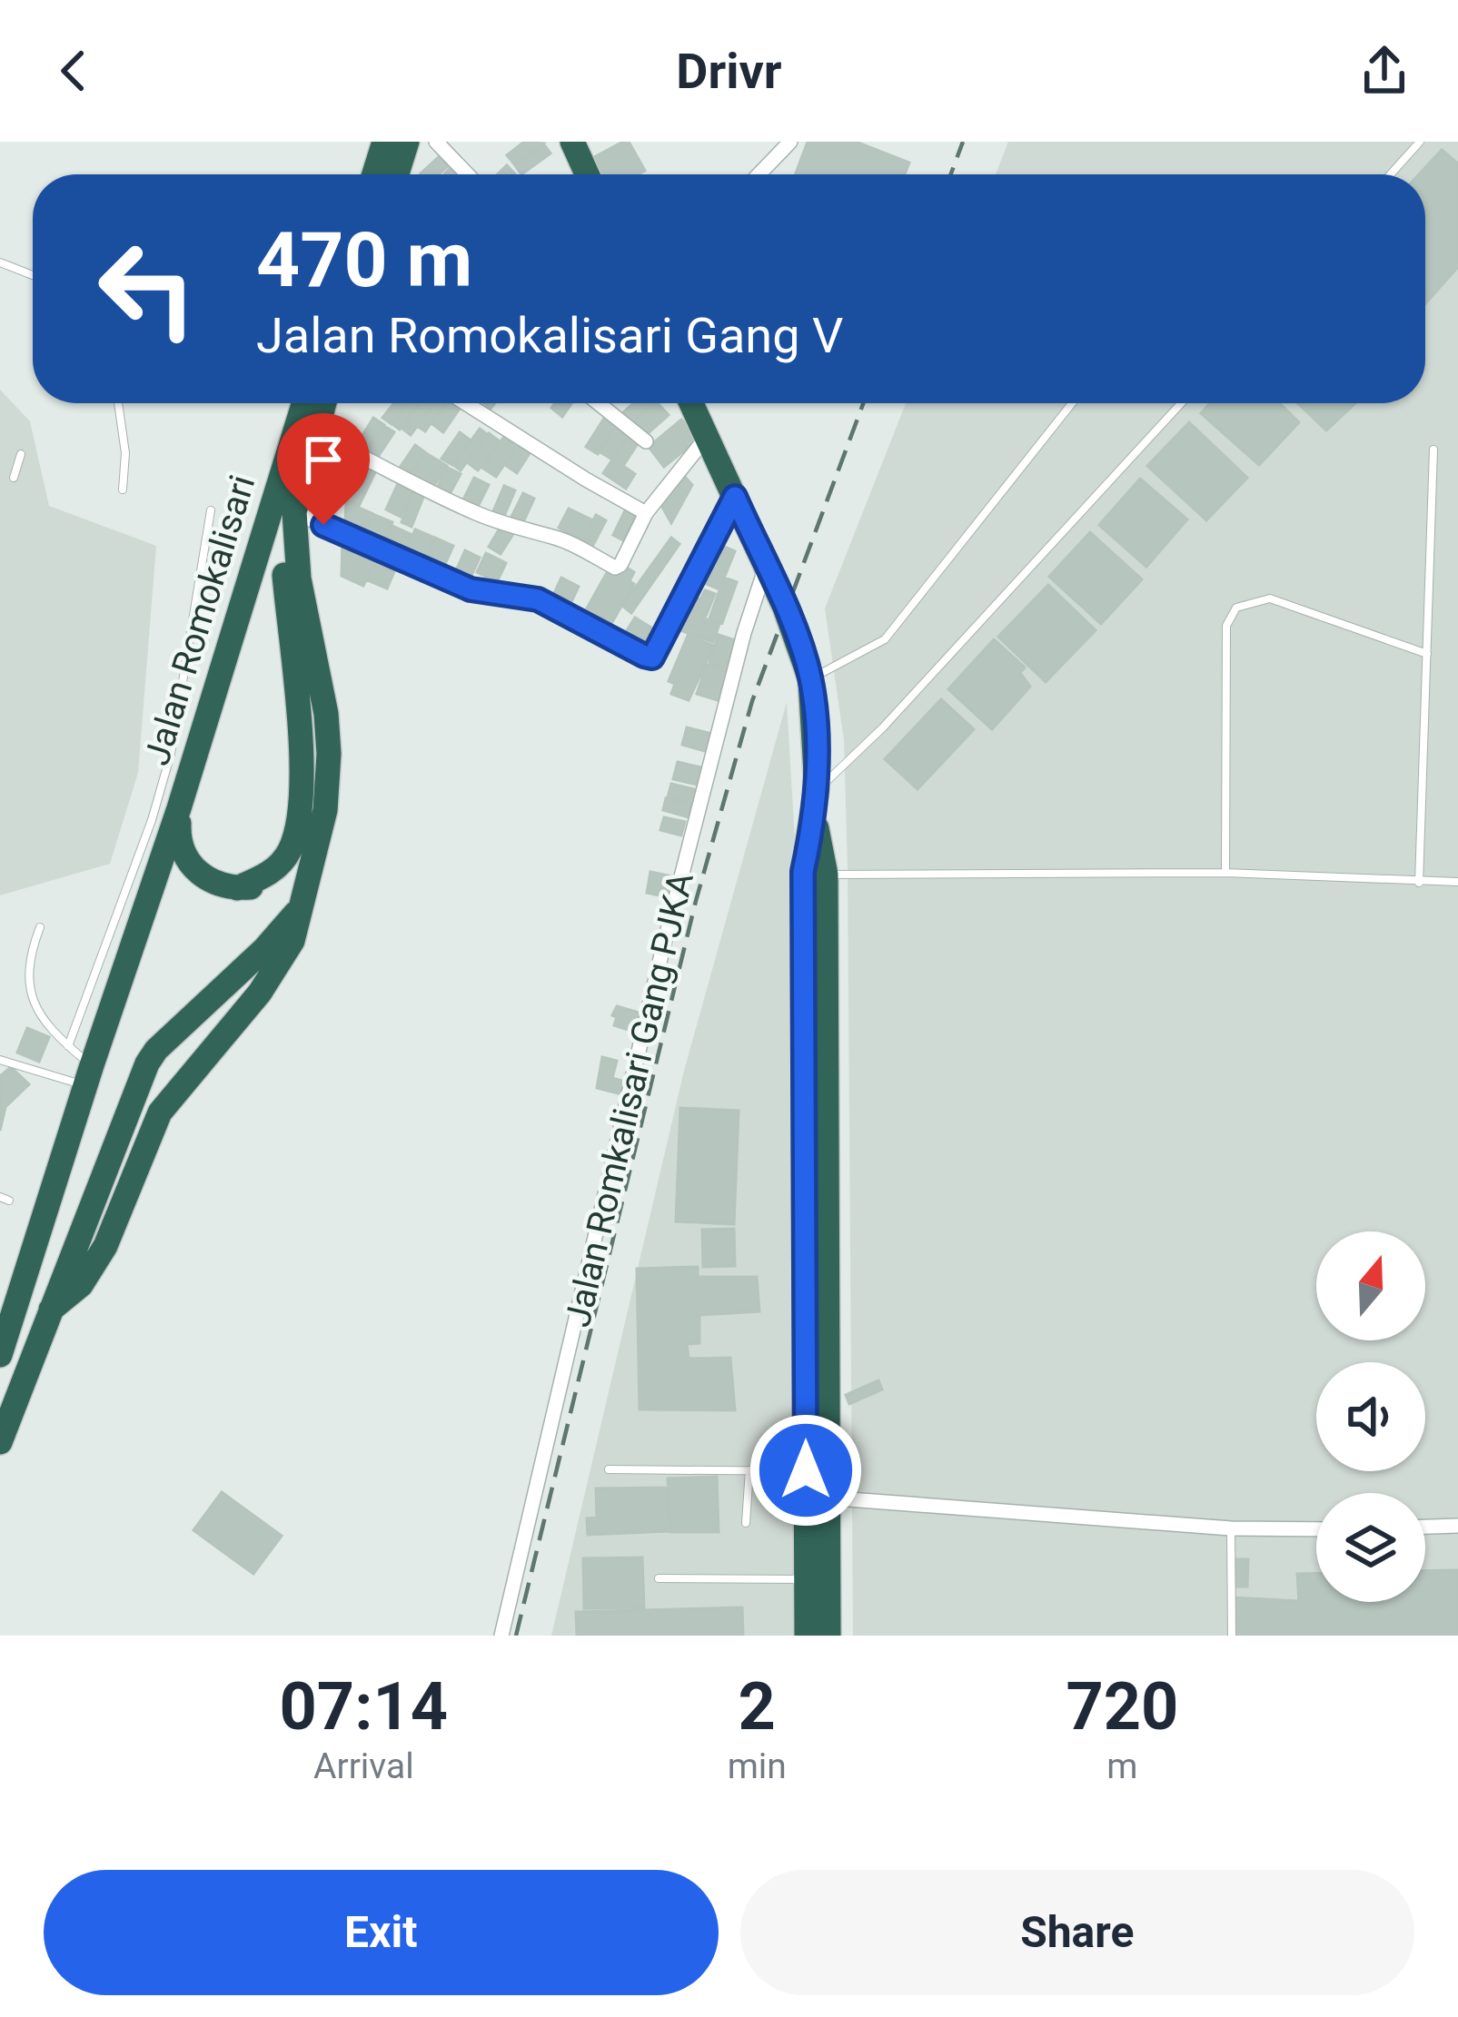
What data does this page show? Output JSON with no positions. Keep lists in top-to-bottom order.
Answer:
{
  "streets": {
    "highway": ["Jalan Romokalisari"],
    "street": ["Jalan Romkalisari Gang PJKA"]
  },
  "north": "top",
  "page": {
    "header": "Drivr",
    "turn": ["470 m", "Jalan Romokalisari Gang V"],
    "eta": [
      "07:14",
      "Arrival",
      "2",
      "min",
      "720",
      "m"
    ],
    "buttons": ["Exit", "Share"]
  }
}
